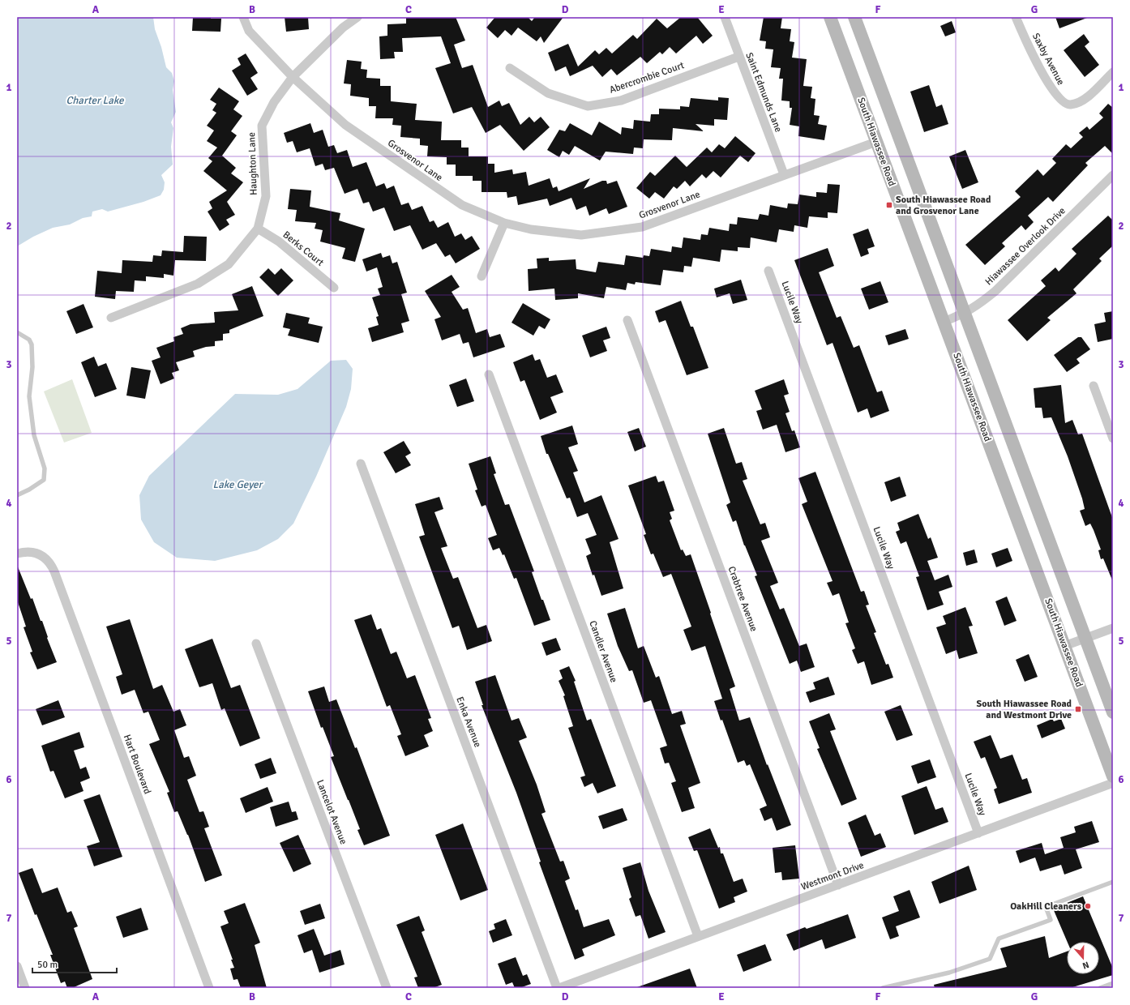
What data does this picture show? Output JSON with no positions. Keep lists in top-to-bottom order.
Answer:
{
  "streets": {
    "street": [
      "Saxby Avenue",
      "Abercrombie Court",
      "Saint Edmunds Lane",
      "South Hiawassee Road",
      "Grosvenor Lane",
      "Haughton Lane",
      "Hiawassee Overlook Drive",
      "Berks Court",
      "Lucile Way",
      "Crabtree Avenue",
      "Candler Avenue",
      "Enka Avenue",
      "Hart Boulevard",
      "Lancelot Avenue",
      "Westmont Drive"
    ]
  },
  "crossings": [
    ["Abercrombie Court", "Saint Edmunds Lane"],
    ["Saint Edmunds Lane", "Grosvenor Lane"],
    ["South Hiawassee Road", "Grosvenor Lane"],
    ["South Hiawassee Road", "Hiawassee Overlook Drive"],
    ["Grosvenor Lane", "Haughton Lane"],
    ["Haughton Lane", "Berks Court"],
    ["Lucile Way", "Westmont Drive"],
    ["Crabtree Avenue", "Westmont Drive"],
    ["Candler Avenue", "Westmont Drive"],
    ["Enka Avenue", "Westmont Drive"]
  ],
  "water": ["Charter Lake", "Lake Geyer"],
  "places": {
    "transit": ["South Hiawassee Road and Grosvenor Lane", "South Hiawassee Road and Westmont Drive"],
    "other": ["OakHill Cleaners"]
  },
  "scale_bar": "50 m",
  "north": "bottom",
  "grid": {
    "columns": [
      "A",
      "B",
      "C",
      "D",
      "E",
      "F",
      "G"
    ],
    "rows": [
      "1",
      "2",
      "3",
      "4",
      "5",
      "6",
      "7"
    ]
  }
}
